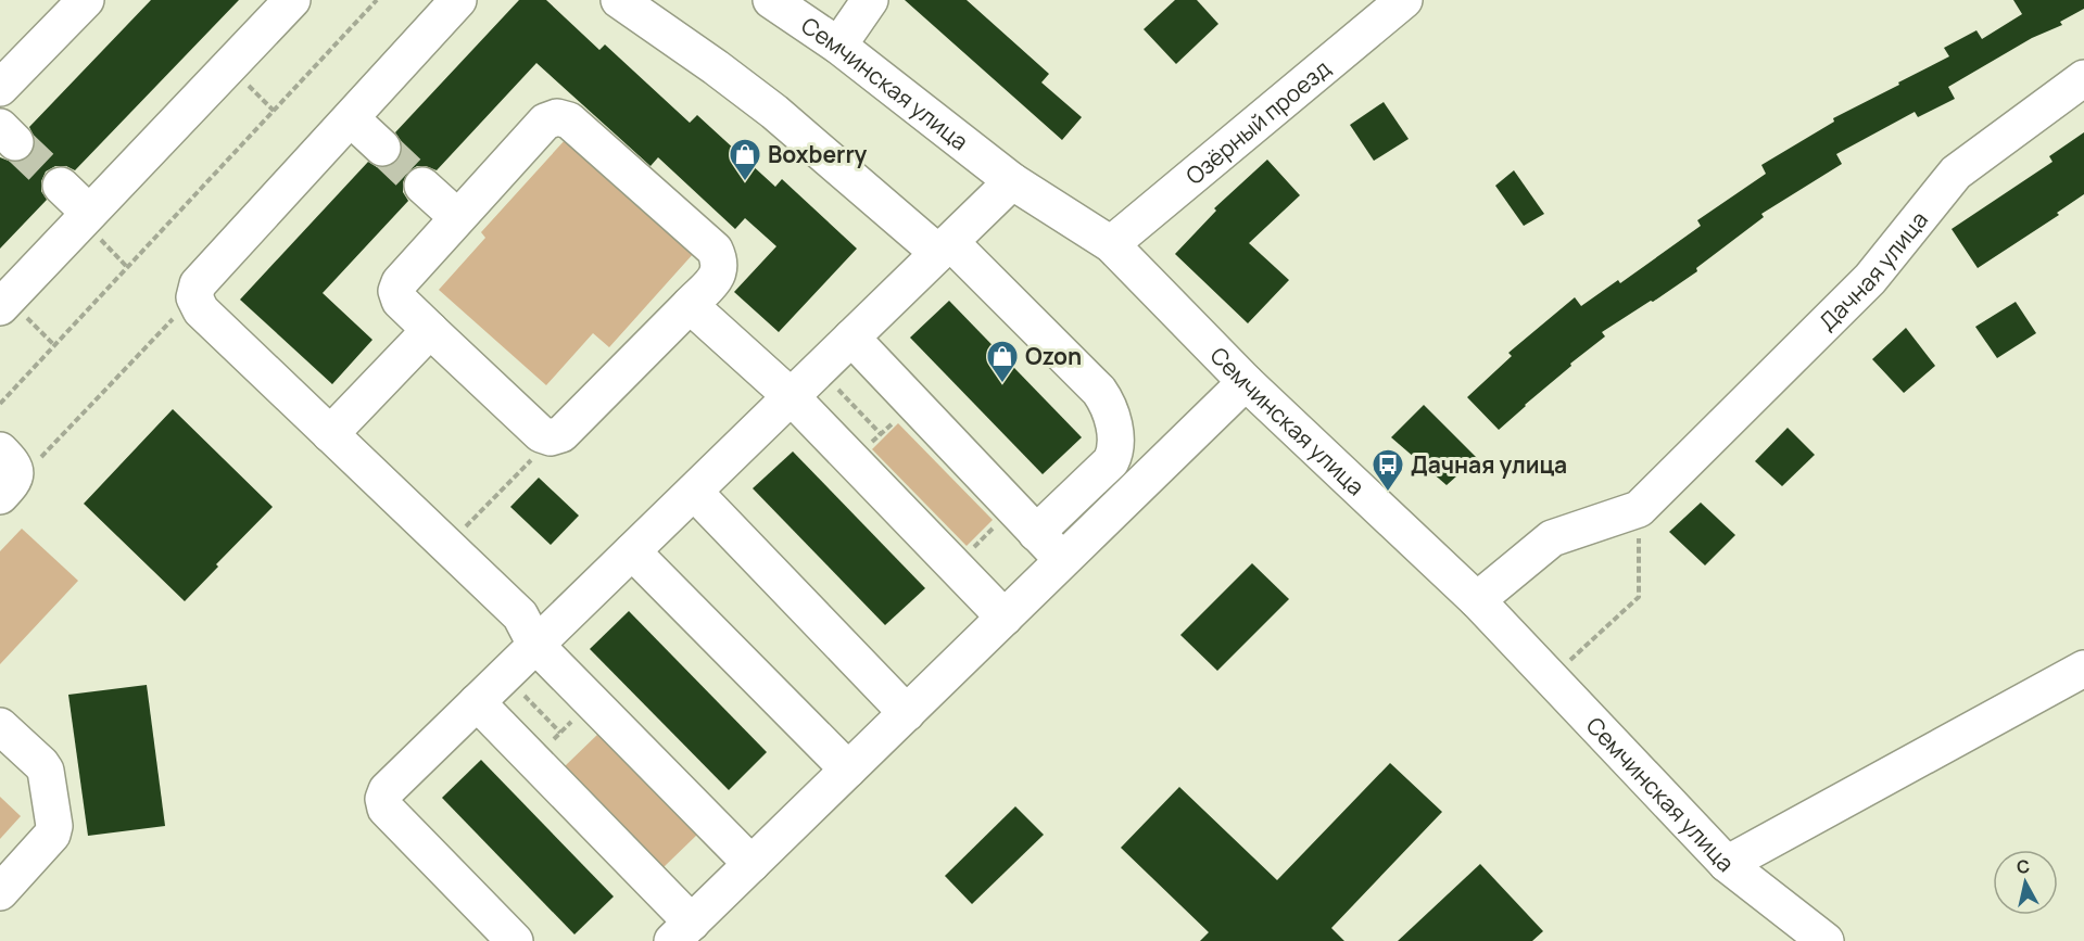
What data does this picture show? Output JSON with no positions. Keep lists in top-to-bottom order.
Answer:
{
  "streets": {
    "street": ["Семчинская улица", "Озёрный проезд", "Дачная улица"]
  },
  "crossings": [
    ["Семчинская улица", "Озёрный проезд"],
    ["Семчинская улица", "Дачная улица"]
  ],
  "places": {
    "shop": ["Boxberry", "Ozon"],
    "bus stop": ["Дачная улица"]
  },
  "north": "top"
}
